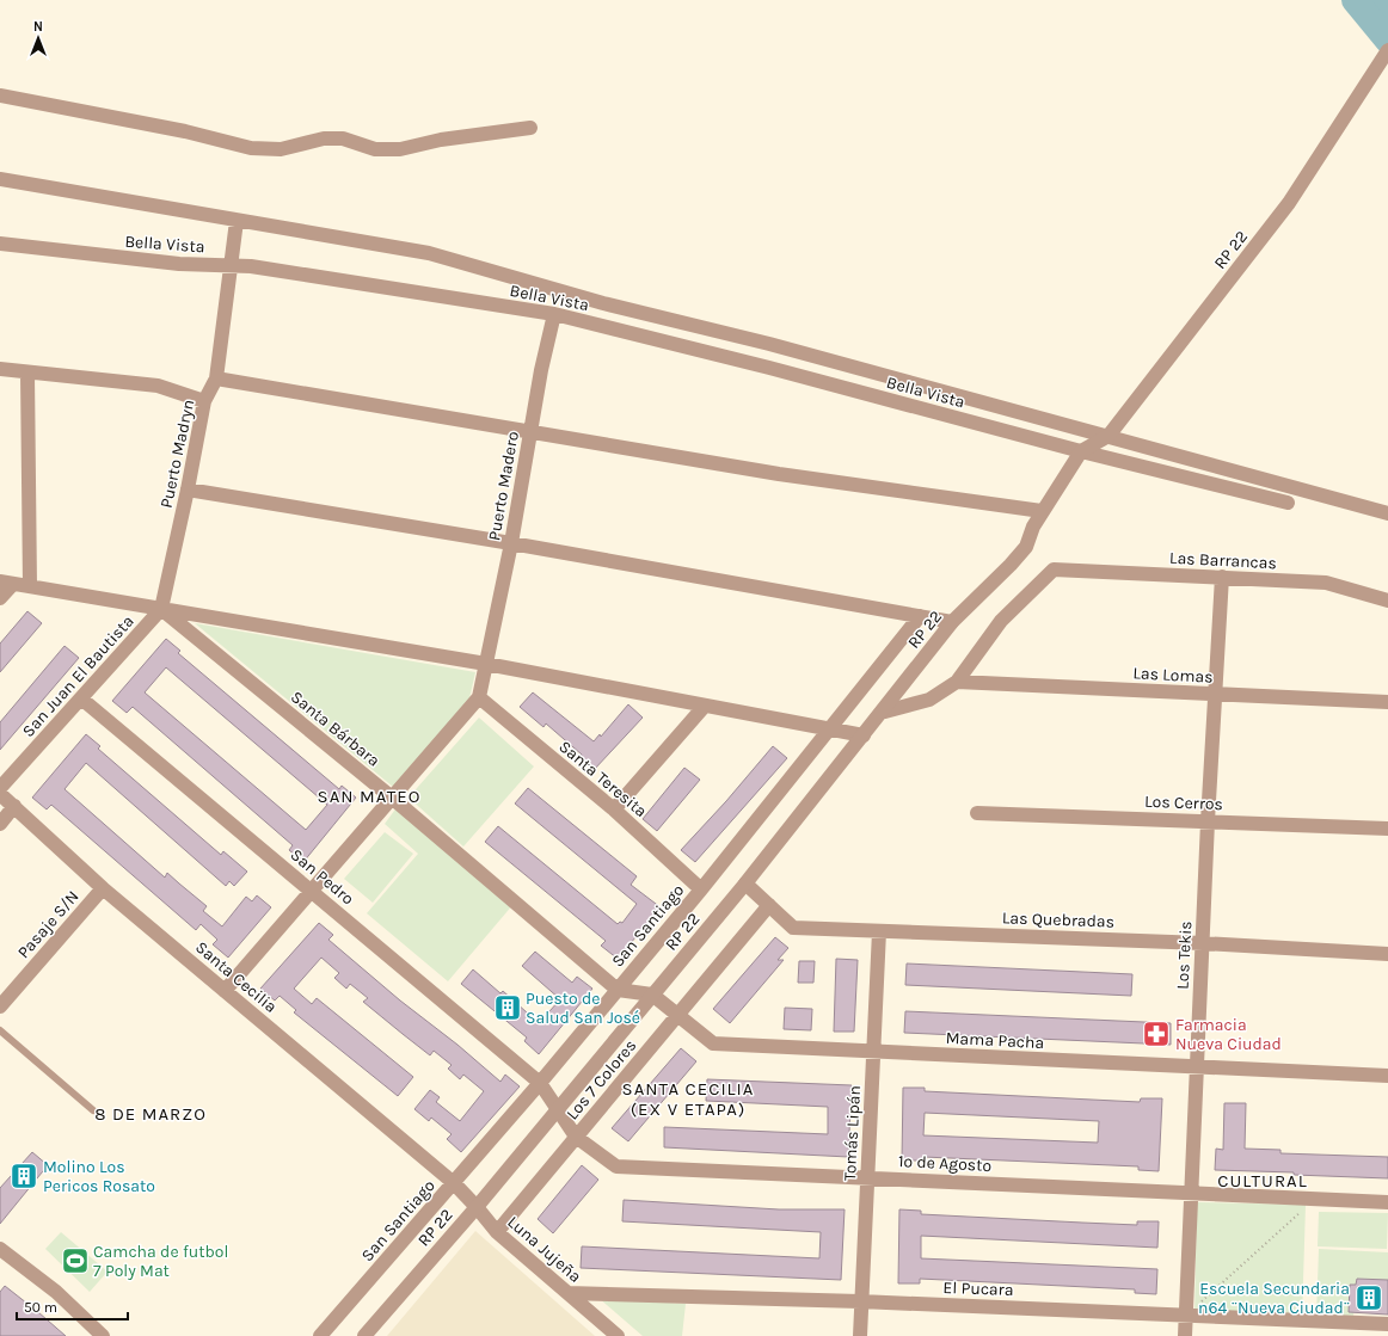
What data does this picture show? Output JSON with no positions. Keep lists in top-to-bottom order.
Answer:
{
  "streets": {
    "street": [
      "Bella Vista",
      "RP 22",
      "Puerto Madryn",
      "Puerto Madero",
      "Las Barrancas",
      "Las Lomas",
      "San Juan El Bautista",
      "Santa Bárbara",
      "Santa Teresita",
      "Los Cerros",
      "San Pedro",
      "Las Quebradas",
      "Pasaje S/N",
      "San Santiago",
      "Los Tekis",
      "Santa Cecilia",
      "Mama Pacha",
      "Los 7 Colores",
      "Tomás Lipán",
      "1º de Agosto",
      "Luna Jujeña",
      "El Pucara"
    ]
  },
  "crossings": [
    ["Bella Vista", "RP 22"],
    ["Bella Vista", "Puerto Madryn"],
    ["Bella Vista", "Puerto Madero"],
    ["RP 22", "Las Quebradas"],
    ["RP 22", "Mama Pacha"],
    ["RP 22", "1º de Agosto"],
    ["RP 22", "Luna Jujeña"],
    ["Puerto Madryn", "San Juan El Bautista"],
    ["Puerto Madryn", "Santa Bárbara"],
    ["Puerto Madero", "Santa Teresita"],
    ["Las Barrancas", "Las Lomas"],
    ["Las Barrancas", "Los Tekis"],
    ["Las Lomas", "Los Tekis"],
    ["San Juan El Bautista", "Santa Bárbara"],
    ["San Juan El Bautista", "San Pedro"],
    ["Santa Bárbara", "San Santiago"],
    ["Santa Bárbara", "Mama Pacha"],
    ["Santa Teresita", "San Santiago"],
    ["Los Cerros", "Los Tekis"],
    ["San Pedro", "San Santiago"],
    ["San Pedro", "1º de Agosto"],
    ["Las Quebradas", "Los Tekis"],
    ["Las Quebradas", "Los 7 Colores"],
    ["Las Quebradas", "Tomás Lipán"],
    ["Pasaje S/N", "Santa Cecilia"],
    ["San Santiago", "Santa Cecilia"],
    ["San Santiago", "Mama Pacha"],
    ["San Santiago", "1º de Agosto"],
    ["San Santiago", "Luna Jujeña"],
    ["Los Tekis", "Mama Pacha"],
    ["Los Tekis", "1º de Agosto"],
    ["Los Tekis", "El Pucara"],
    ["Santa Cecilia", "Luna Jujeña"],
    ["Mama Pacha", "Los 7 Colores"],
    ["Mama Pacha", "Tomás Lipán"],
    ["Los 7 Colores", "1º de Agosto"],
    ["Los 7 Colores", "Luna Jujeña"],
    ["Tomás Lipán", "1º de Agosto"],
    ["Tomás Lipán", "El Pucara"],
    ["Luna Jujeña", "El Pucara"]
  ],
  "districts": [
    "SAN MATEO",
    "SANTA CECILIA (EX V ETAPA)",
    "8 DE MARZO",
    "CULTURAL"
  ],
  "places": {
    "building": ["Puesto de Salud San José", "Molino Los Pericos Rosato", "Escuela Secundaria n64 ¨Nueva Ciudad¨"],
    "pharmacy": ["Farmacia Nueva Ciudad"],
    "sports": ["Camcha de futbol 7 Poly Mat"]
  },
  "scale_bar": "50 m",
  "north": "top"
}
